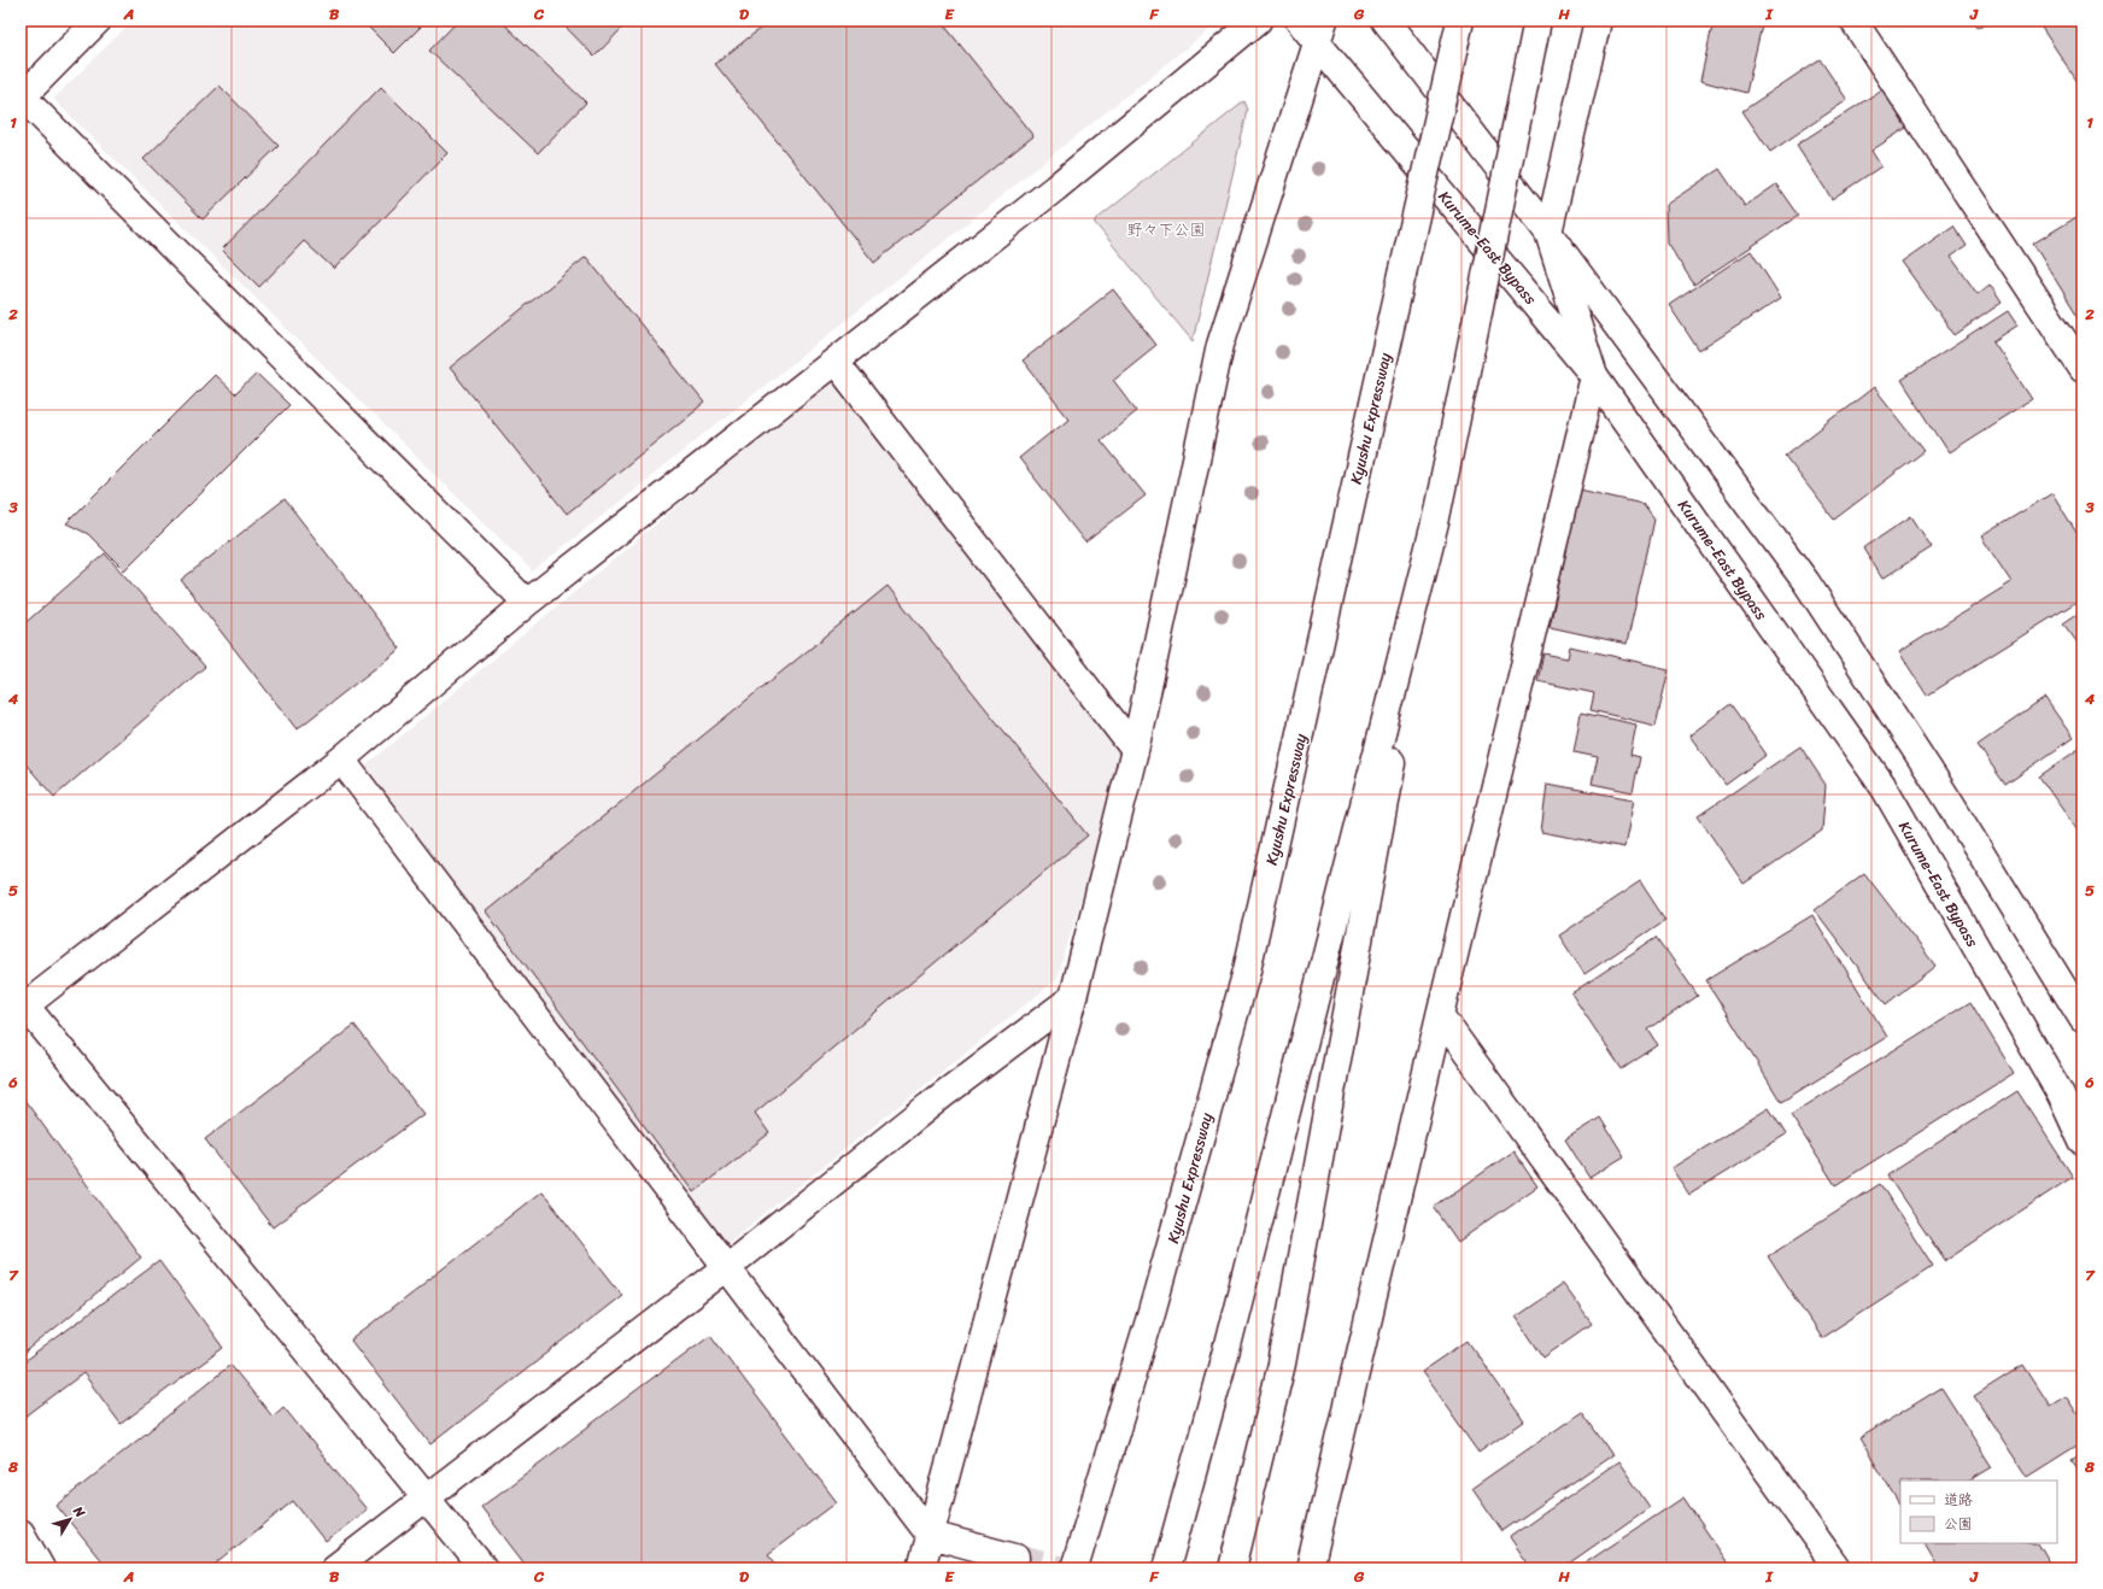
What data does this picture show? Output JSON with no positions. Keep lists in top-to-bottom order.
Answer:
{
  "streets": {
    "main road": ["Kurume-East Bypass", "Kyushu Expressway"]
  },
  "parks": ["野々下公園"],
  "legend": ["道路", "公園"],
  "north": "top right",
  "grid": {
    "columns": [
      "A",
      "B",
      "C",
      "D",
      "E",
      "F",
      "G",
      "H",
      "I",
      "J"
    ],
    "rows": [
      "1",
      "2",
      "3",
      "4",
      "5",
      "6",
      "7",
      "8"
    ]
  }
}
